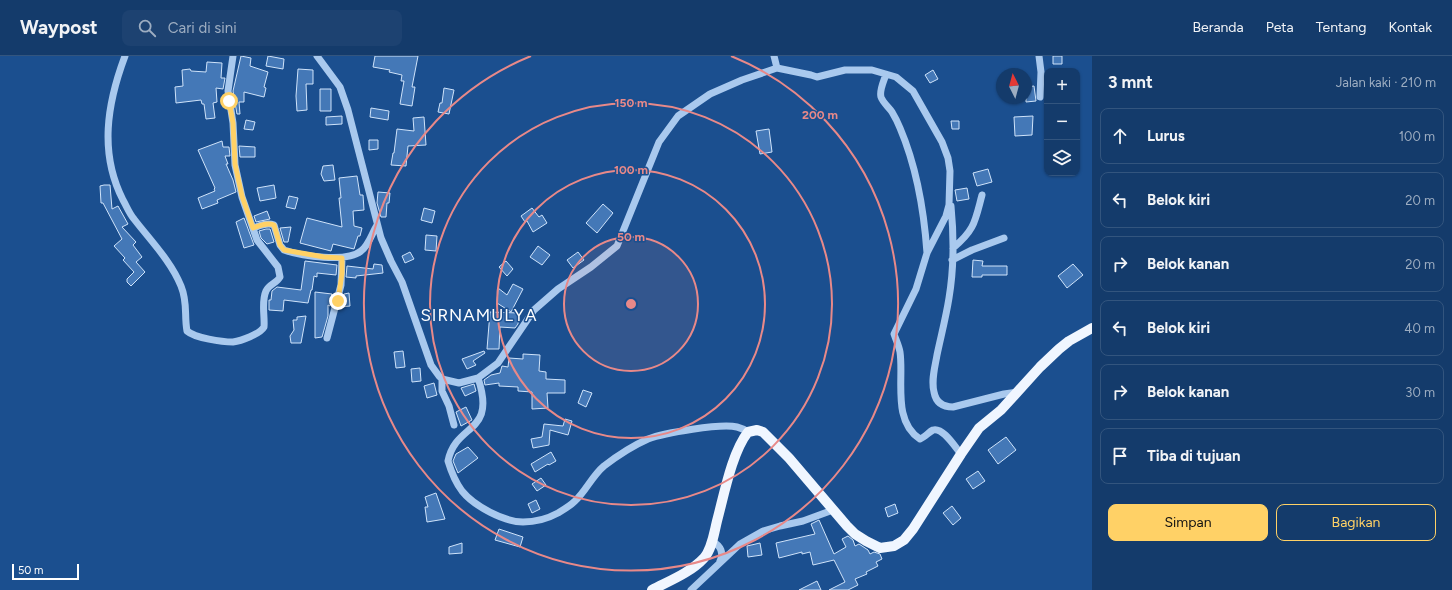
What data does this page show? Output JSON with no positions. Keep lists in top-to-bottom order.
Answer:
{
  "districts": ["SIRNAMULYA"],
  "scale_bar": "50 m",
  "north": "top",
  "page": {
    "header": "Waypost",
    "search": "Cari di sini",
    "nav": [
      "Beranda",
      "Peta",
      "Tentang",
      "Kontak"
    ],
    "heading": ["3 mnt", "Jalan kaki · 210 m"],
    "map_buttons": ["+", "−"],
    "list": [
      ["Lurus", "100 m"],
      ["Belok kiri", "20 m"],
      ["Belok kanan", "20 m"],
      ["Belok kiri", "40 m"],
      ["Belok kanan", "30 m"],
      "Tiba di tujuan"
    ],
    "buttons": ["Simpan", "Bagikan"],
    "scale": "50 m"
  },
  "rings": [
    "150 m",
    "200 m",
    "100 m",
    "50 m"
  ]
}
